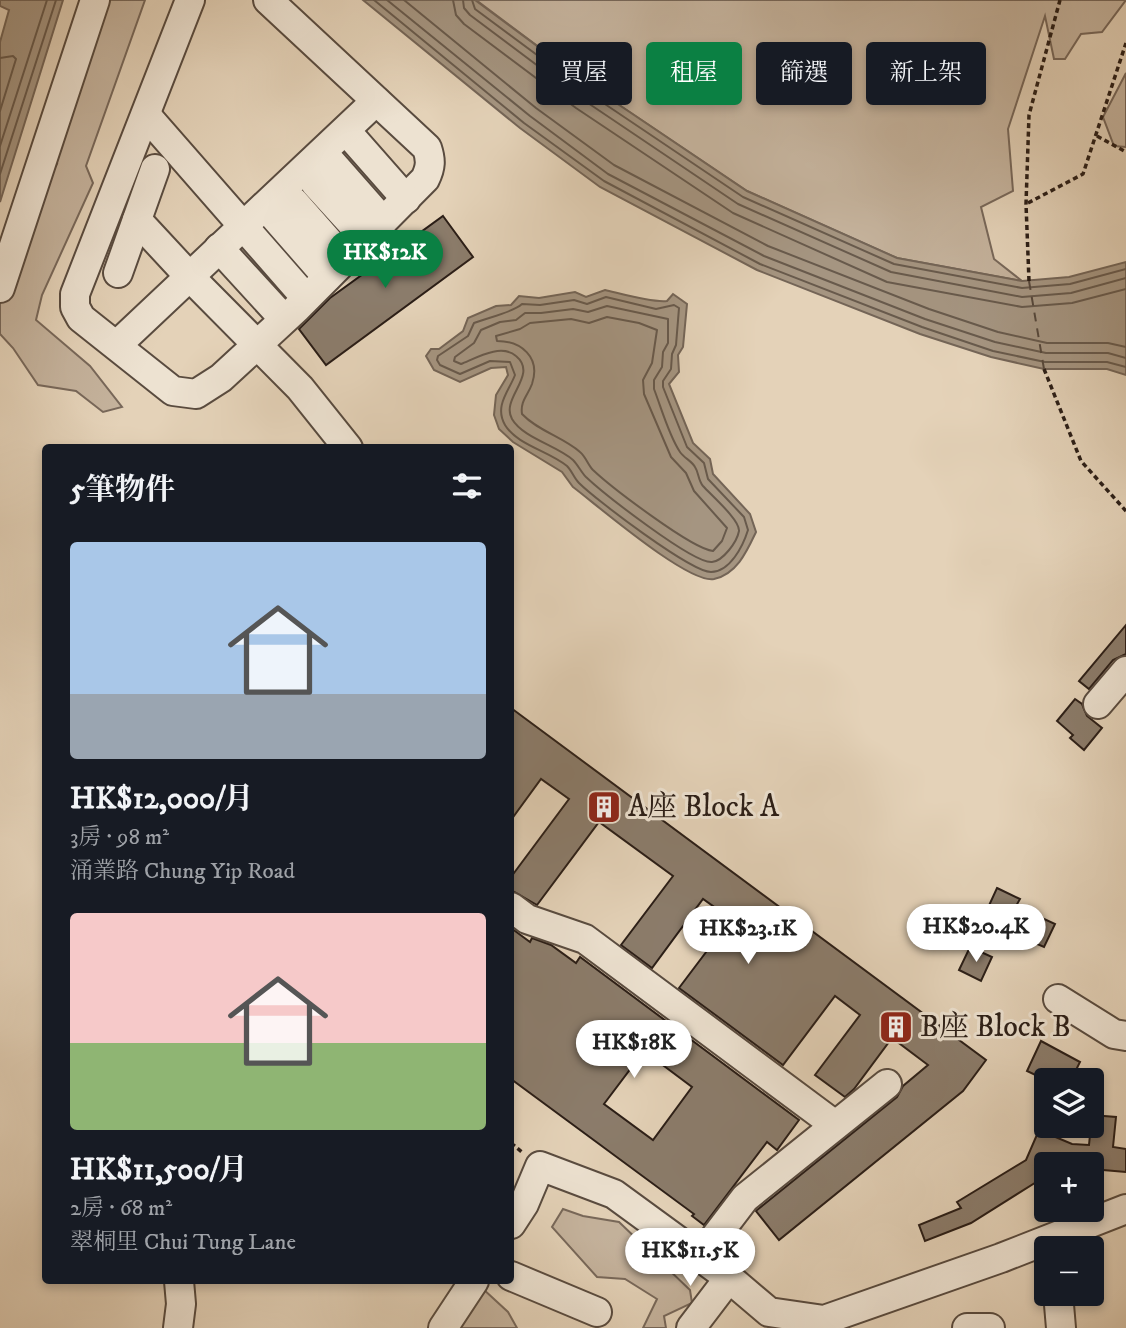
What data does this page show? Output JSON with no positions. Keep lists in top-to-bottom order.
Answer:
{
  "places": {
    "building": ["A座 Block A", "B座 Block B"]
  },
  "page": {
    "chip": [
      "買屋",
      "租屋",
      "篩選",
      "新上架"
    ],
    "price": [
      "HK$12K",
      "HK$20.4K",
      "HK$23.1K",
      "HK$18K",
      "HK$11.5K"
    ],
    "heading": "5筆物件",
    "list": [
      {
        "name": "HK$12,000/月",
        "note": "3房 · 98 m² · 涌業路 Chung Yip Road"
      },
      {
        "name": "HK$11,500/月",
        "note": "2房 · 68 m² · 翠桐里 Chui Tung Lane"
      }
    ],
    "map_buttons": ["+", "−"]
  }
}
